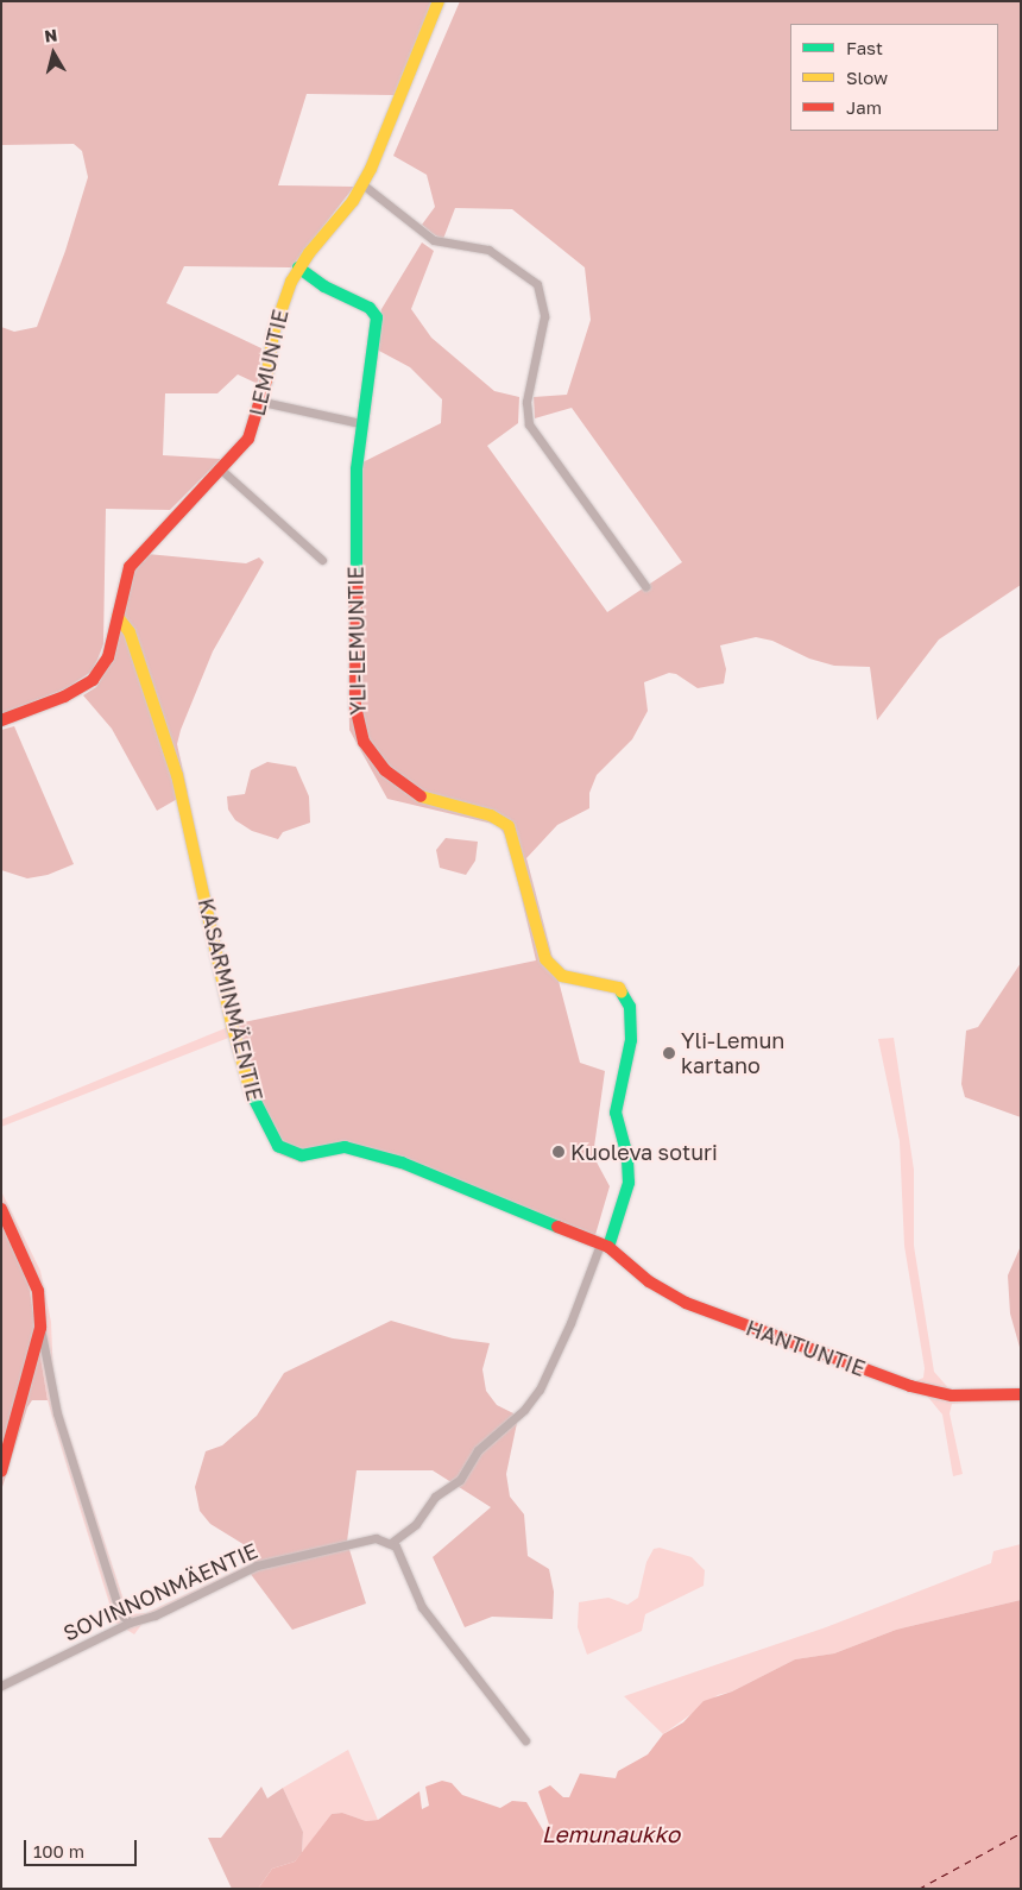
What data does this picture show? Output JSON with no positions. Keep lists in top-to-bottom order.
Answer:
{
  "streets": {
    "street": [
      "LEMUNTIE",
      "YLI-LEMUNTIE",
      "KASARMINMÄENTIE",
      "HANTUNTIE",
      "SOVINNONMÄENTIE"
    ]
  },
  "crossings": [
    ["LEMUNTIE", "YLI-LEMUNTIE"],
    ["LEMUNTIE", "KASARMINMÄENTIE"],
    ["YLI-LEMUNTIE", "KASARMINMÄENTIE"],
    ["YLI-LEMUNTIE", "HANTUNTIE"],
    ["KASARMINMÄENTIE", "HANTUNTIE"]
  ],
  "water": ["Lemunaukko"],
  "places": ["Yli-Lemun kartano", "Kuoleva soturi"],
  "legend": ["Fast", "Slow", "Jam"],
  "scale_bar": "100 m",
  "north": "top"
}
